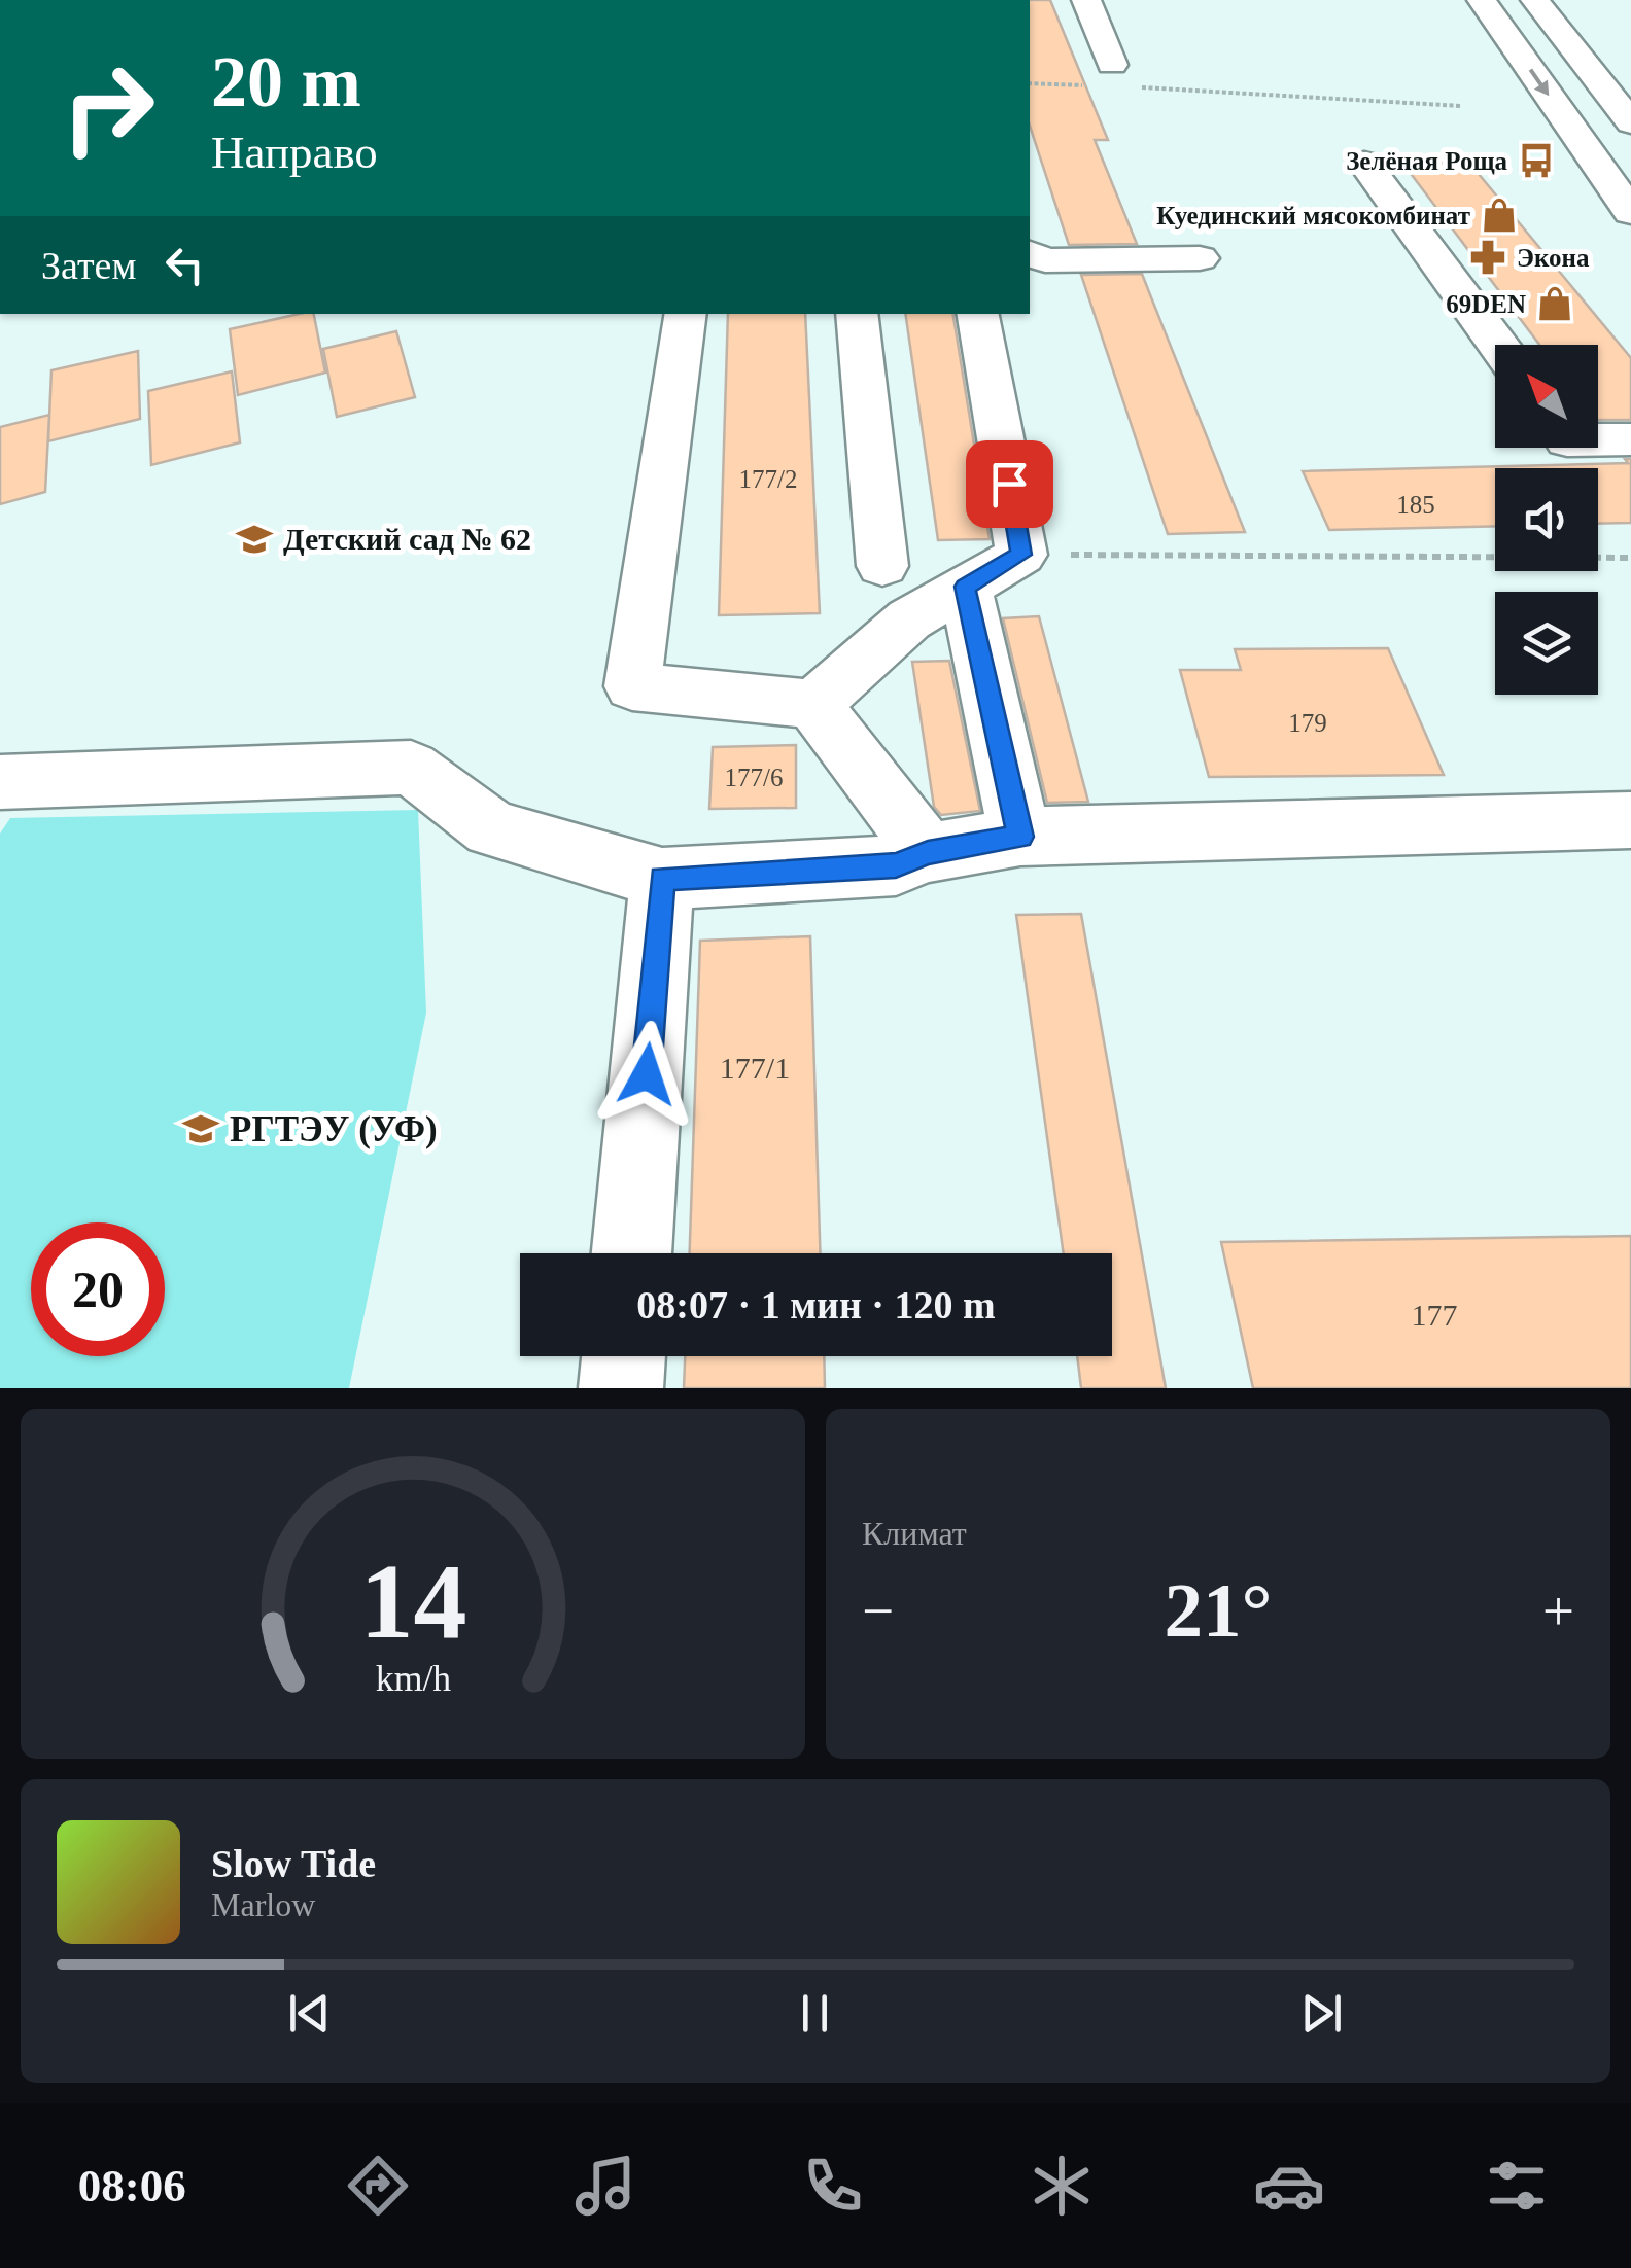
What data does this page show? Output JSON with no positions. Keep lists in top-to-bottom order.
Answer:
{
  "places": {
    "bus stop": ["Зелёная Роща"],
    "shop": ["Куединский мясокомбинат", "69DEN"],
    "pharmacy": ["Экона"],
    "school or university": ["Детский сад № 62", "РГТЭУ (УФ)"]
  },
  "house_numbers": [
    "177/2",
    "185",
    "179",
    "177/6",
    "177/1",
    "177"
  ],
  "north": "top left",
  "page": {
    "turn": ["20 m", "Направо"],
    "then": "Затем",
    "limit": "20",
    "trip": "08:07 · 1 мин · 120 m",
    "tile": "Климат",
    "heat": ["−", "21°", "+"],
    "song": ["Slow Tide", "Marlow"],
    "tabs": "08:06",
    "gauge": ["14", "km/h"]
  }
}
